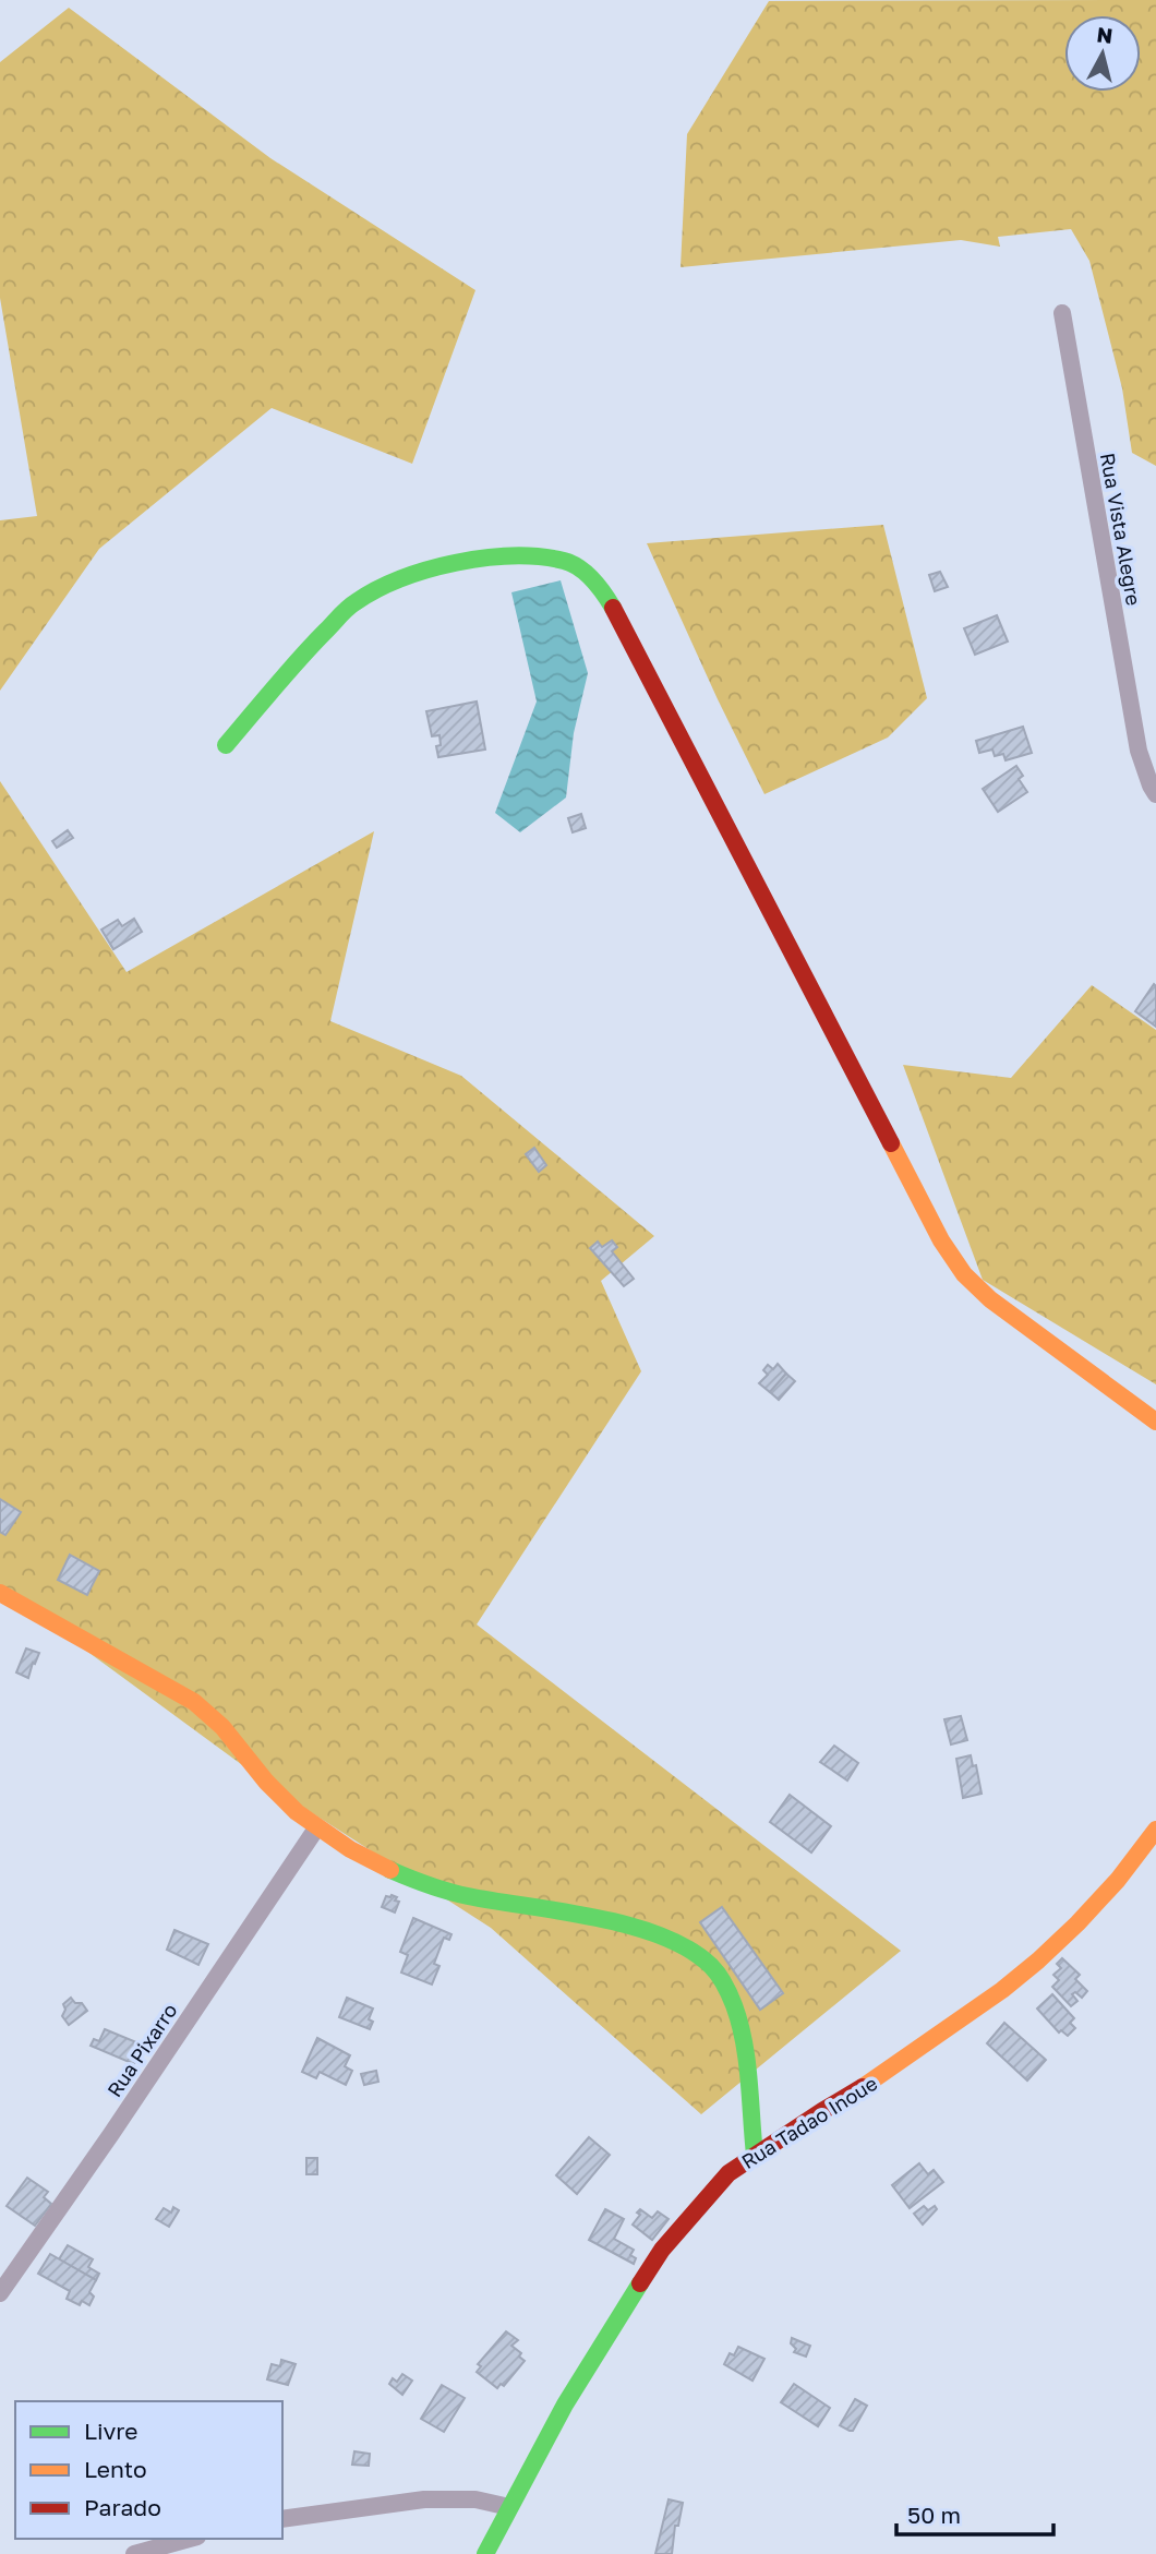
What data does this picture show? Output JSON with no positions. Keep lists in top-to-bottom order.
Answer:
{
  "streets": {
    "street": ["Rua Vista Alegre", "Rua Pixarro", "Rua Tadao Inoue"]
  },
  "legend": ["Livre", "Lento", "Parado"],
  "scale_bar": "50 m",
  "north": "top"
}
